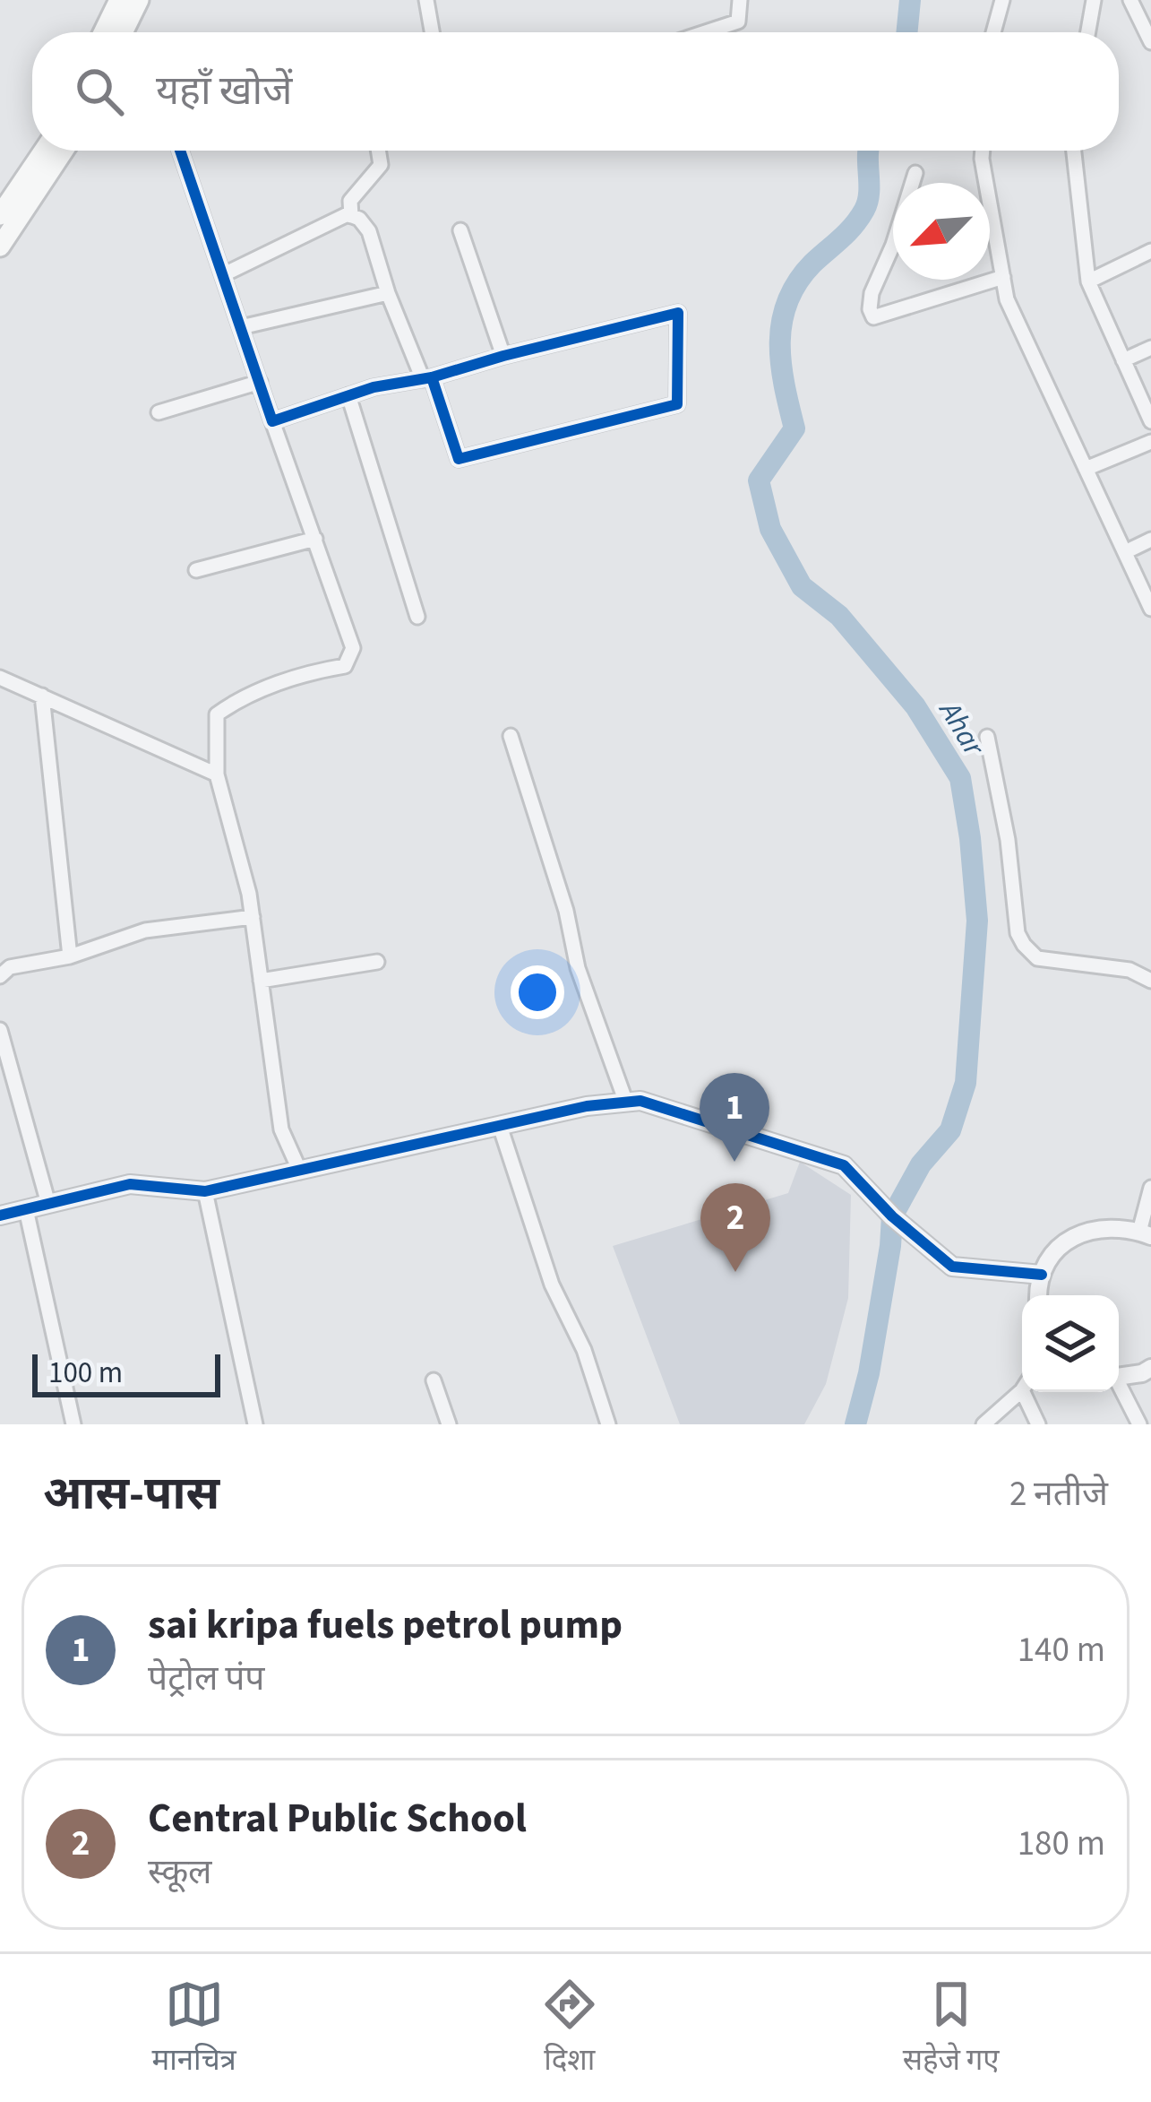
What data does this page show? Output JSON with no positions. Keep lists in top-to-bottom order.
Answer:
{
  "water": ["Ahar"],
  "scale_bar": "100 m",
  "north": "bottom left",
  "page": {
    "search": "यहाँ खोजें",
    "pins": ["1", "2"],
    "scale": "100 m",
    "heading": ["आस-पास", "2 नतीजे"],
    "list": [
      {
        "mark": "1",
        "name": "sai kripa fuels petrol pump",
        "note": "पेट्रोल पंप",
        "value": "140 m"
      },
      {
        "mark": "2",
        "name": "Central Public School",
        "note": "स्कूल",
        "value": "180 m"
      }
    ],
    "nav": ["मानचित्र", "दिशा", "सहेजे गए"]
  }
}
